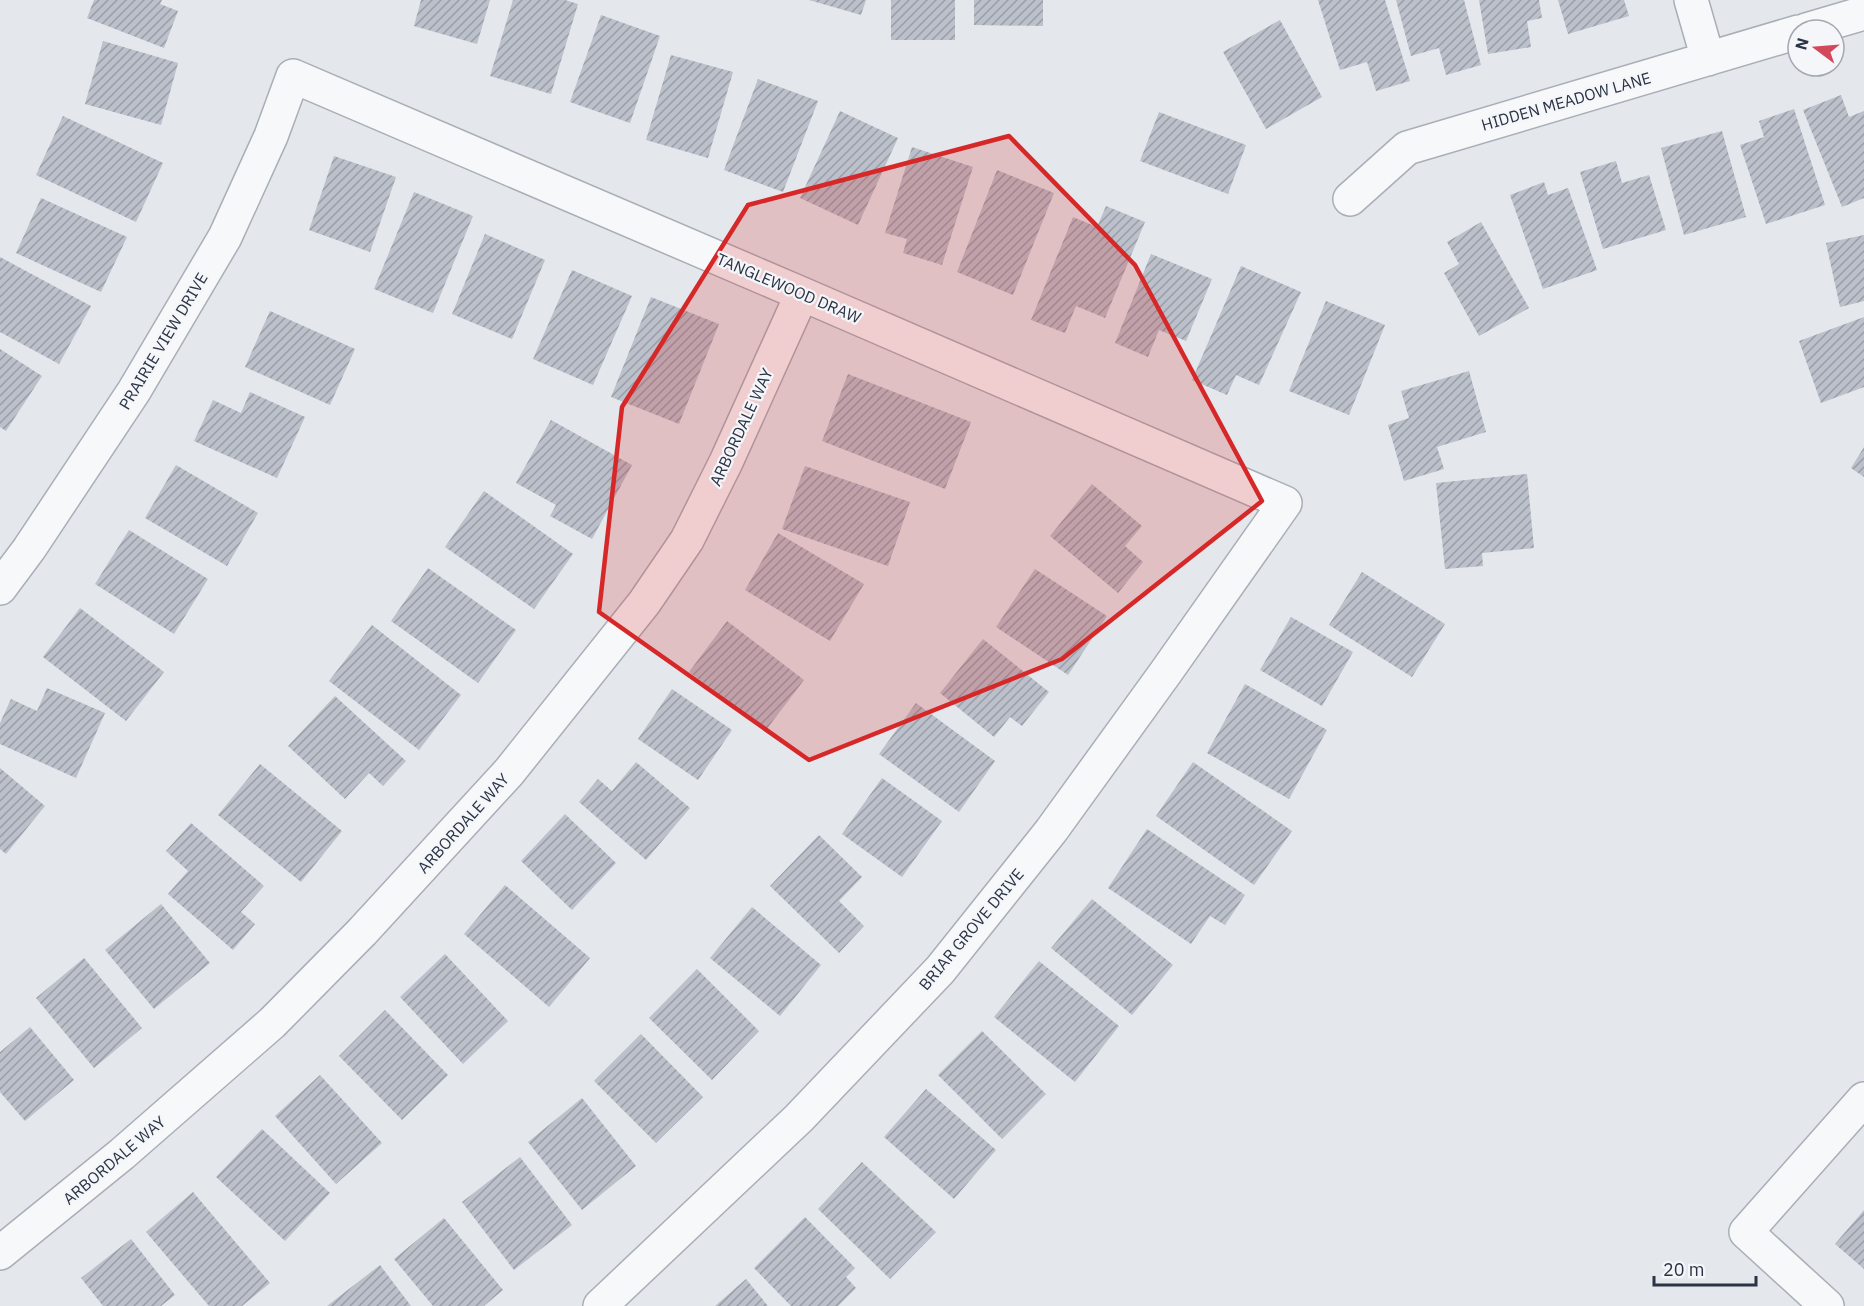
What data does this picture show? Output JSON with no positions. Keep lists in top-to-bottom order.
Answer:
{
  "streets": {
    "street": [
      "HIDDEN MEADOW LANE",
      "TANGLEWOOD DRAW",
      "PRAIRIE VIEW DRIVE",
      "ARBORDALE WAY",
      "BRIAR GROVE DRIVE"
    ]
  },
  "crossings": [
    ["TANGLEWOOD DRAW", "PRAIRIE VIEW DRIVE"],
    ["TANGLEWOOD DRAW", "ARBORDALE WAY"],
    ["TANGLEWOOD DRAW", "BRIAR GROVE DRIVE"]
  ],
  "scale_bar": "20 m",
  "north": "left"
}
